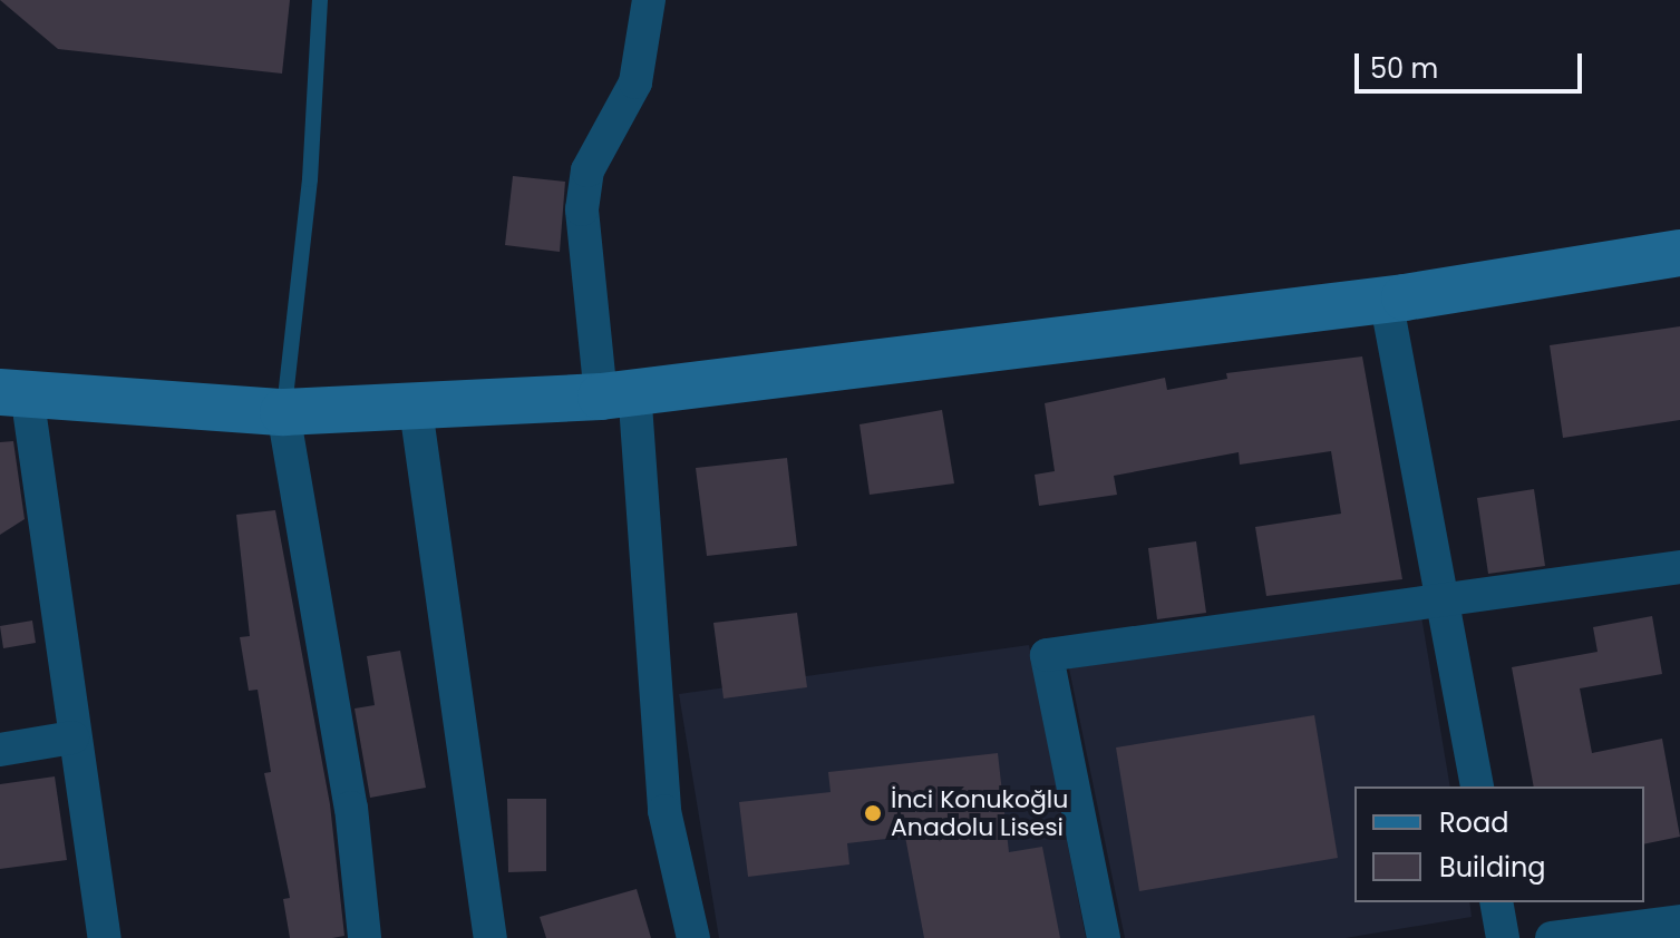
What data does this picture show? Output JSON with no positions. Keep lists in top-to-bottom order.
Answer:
{
  "places": ["İnci Konukoğlu Anadolu Lisesi"],
  "legend": ["Road", "Building"],
  "scale_bar": "50 m"
}
